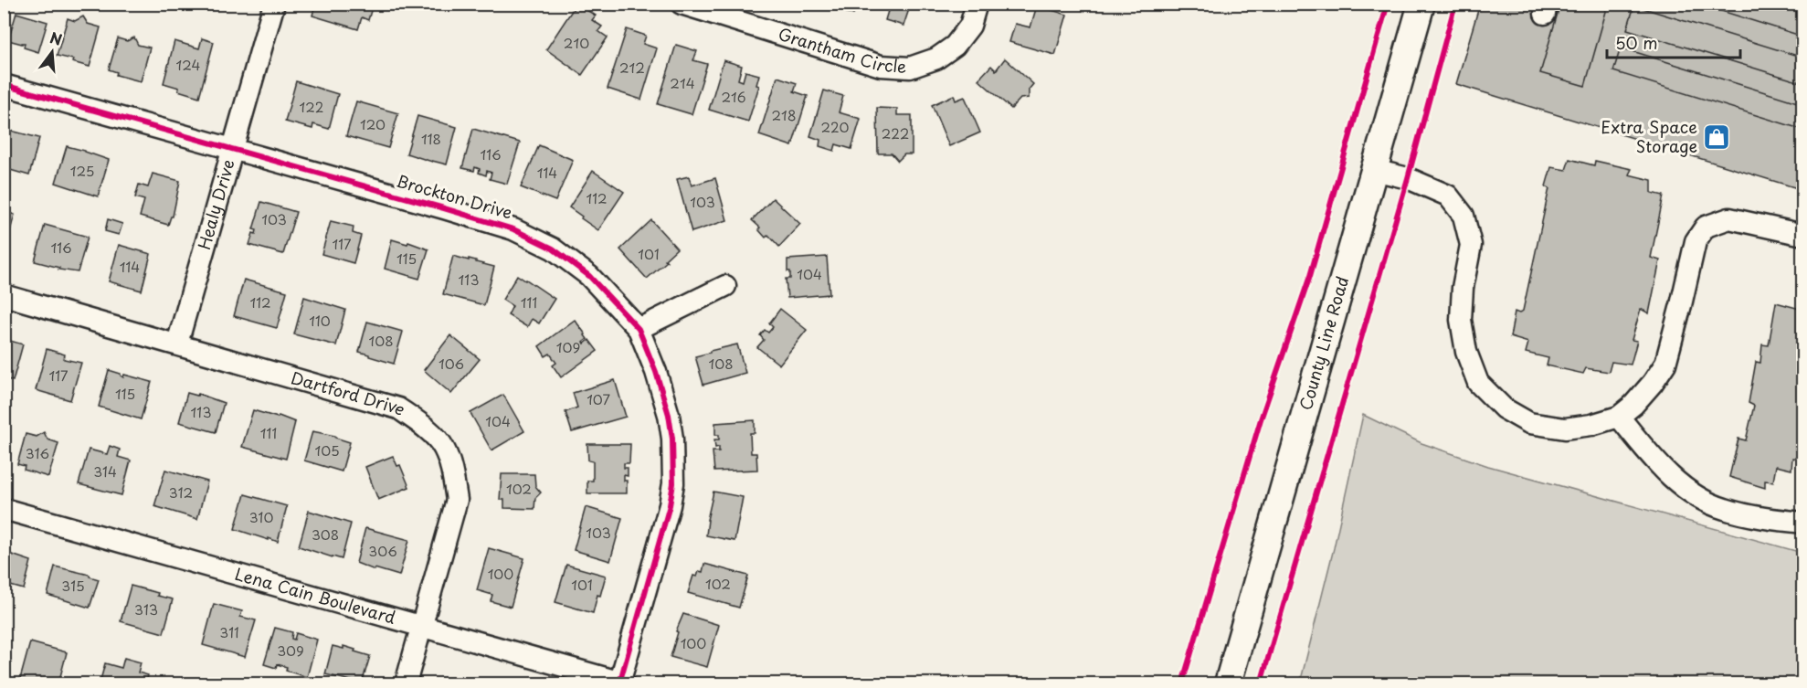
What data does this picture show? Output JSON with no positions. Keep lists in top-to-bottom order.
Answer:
{
  "streets": {
    "main road": ["County Line Road"],
    "street": [
      "Grantham Circle",
      "Brockton Drive",
      "Healy Drive",
      "Dartford Drive",
      "Lena Cain Boulevard"
    ]
  },
  "crossings": [
    ["Brockton Drive", "Healy Drive"],
    ["Brockton Drive", "Lena Cain Boulevard"],
    ["Healy Drive", "Dartford Drive"],
    ["Dartford Drive", "Lena Cain Boulevard"]
  ],
  "places": {
    "shop": ["Extra Space Storage"]
  },
  "house_numbers": [
    "210",
    "124",
    "212",
    "214",
    "216",
    "122",
    "218",
    "120",
    "220",
    "222",
    "118",
    "116",
    "125",
    "114",
    "112",
    "103",
    "103",
    "117",
    "116",
    "101",
    "115",
    "114",
    "104",
    "113",
    "112",
    "111",
    "110",
    "108",
    "109",
    "106",
    "108",
    "117",
    "115",
    "107",
    "113",
    "104",
    "111",
    "105",
    "316",
    "314",
    "102",
    "312",
    "310",
    "103",
    "308",
    "306",
    "100",
    "102",
    "101",
    "315",
    "313",
    "311",
    "100",
    "309"
  ],
  "scale_bar": "50 m",
  "north": "top"
}
